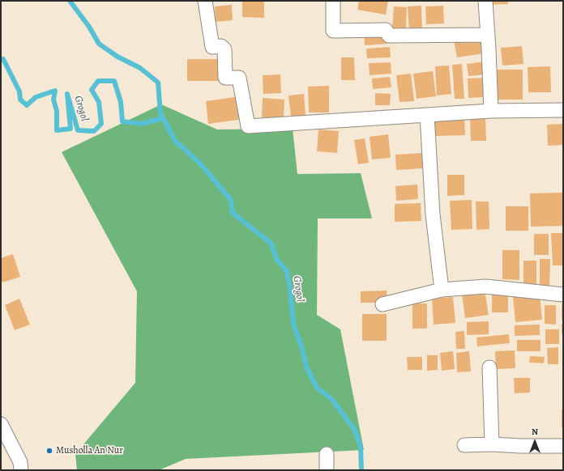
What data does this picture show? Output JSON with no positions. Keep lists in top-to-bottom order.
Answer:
{
  "water": ["Grogol"],
  "places": ["Musholla An Nur"],
  "north": "top"
}
